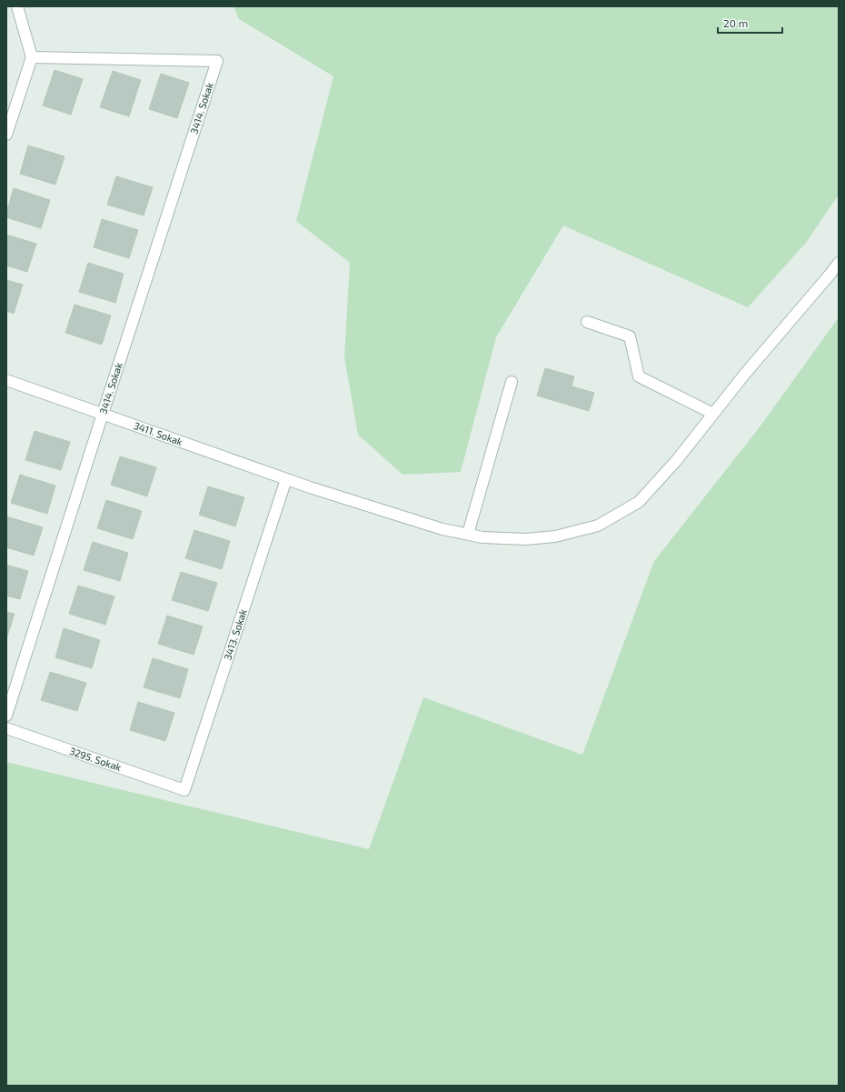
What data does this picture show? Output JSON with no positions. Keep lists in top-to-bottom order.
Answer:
{
  "streets": {
    "street": [
      "3414. Sokak",
      "3411. Sokak",
      "3413. Sokak",
      "3295. Sokak"
    ]
  },
  "crossings": [
    ["3414. Sokak", "3411. Sokak"],
    ["3411. Sokak", "3413. Sokak"],
    ["3413. Sokak", "3295. Sokak"]
  ],
  "scale_bar": "20 m"
}
